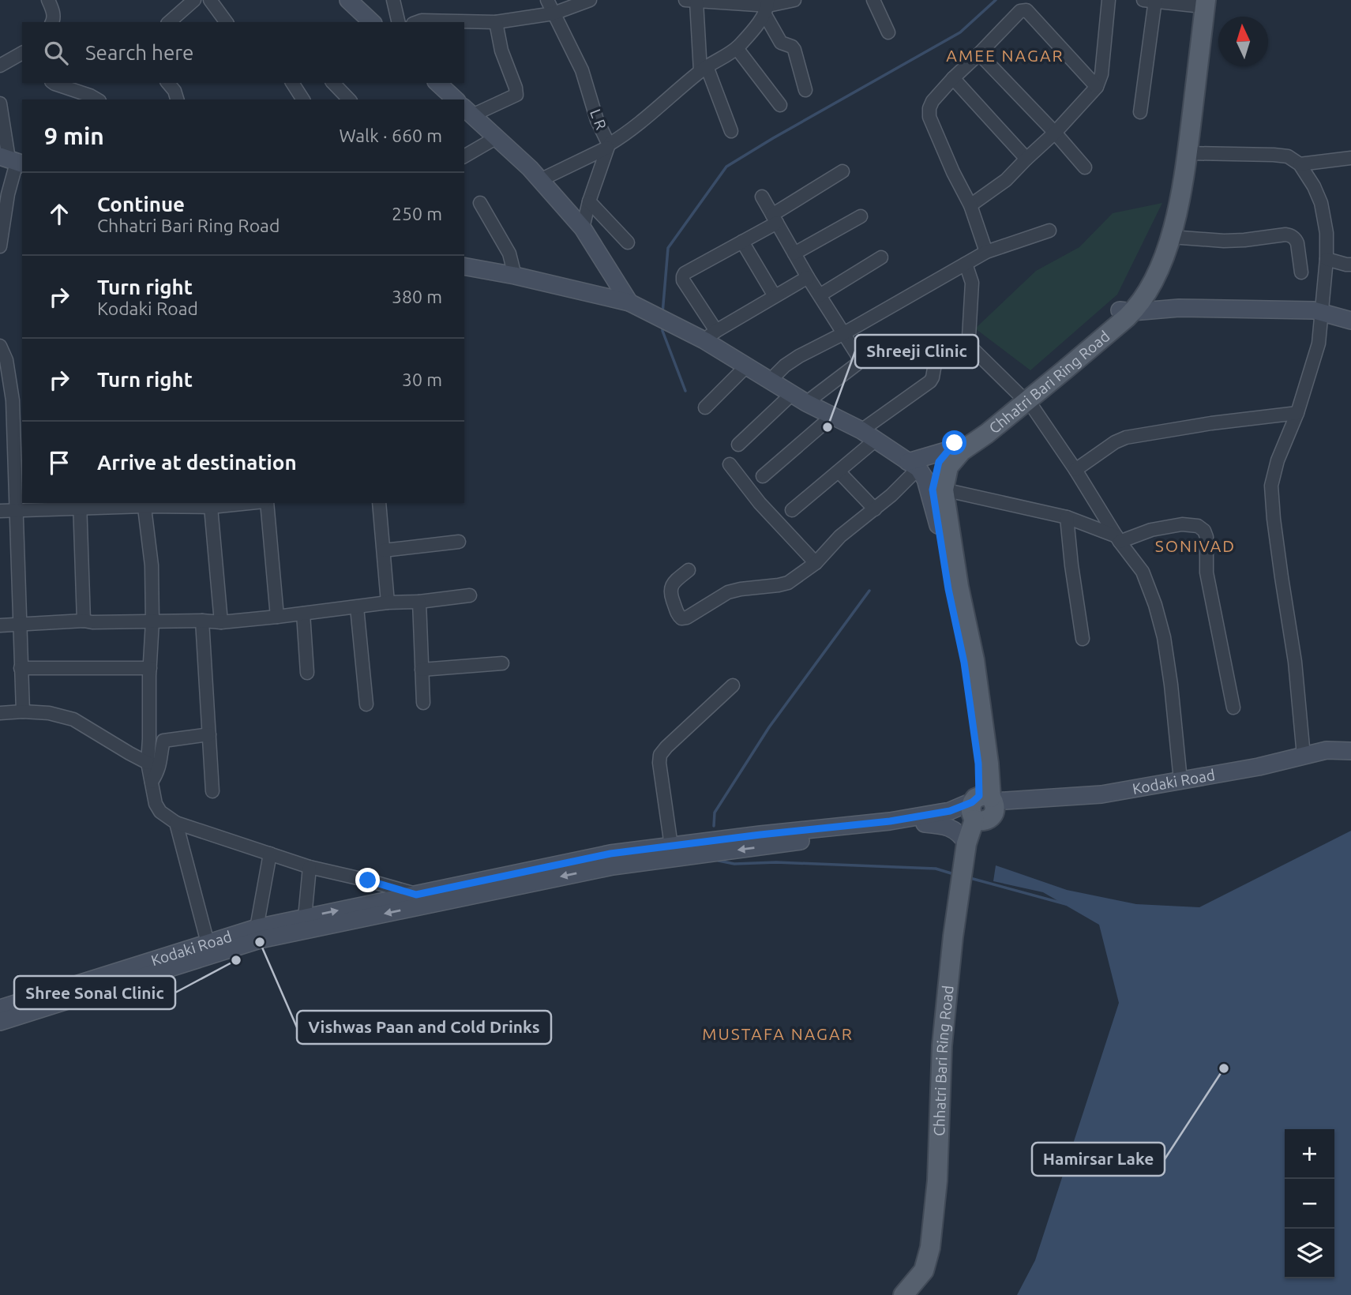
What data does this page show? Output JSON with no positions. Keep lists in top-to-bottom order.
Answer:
{
  "streets": {
    "main road": ["Chhatri Bari Ring Road", "Kodaki Road"],
    "street": ["L R"]
  },
  "crossings": [
    ["Chhatri Bari Ring Road", "Kodaki Road"]
  ],
  "districts": ["AMEE NAGAR", "SONIVAD", "MUSTAFA NAGAR"],
  "places": [
    "Shreeji Clinic",
    "Vishwas Paan and Cold Drinks",
    "Shree Sonal Clinic",
    "Hamirsar Lake"
  ],
  "north": "top",
  "page": {
    "search": "Search here",
    "heading": ["9 min", "Walk · 660 m"],
    "list": [
      ["Continue", "Chhatri Bari Ring Road", "250 m"],
      ["Turn right", "Kodaki Road", "380 m"],
      ["Turn right", "30 m"],
      "Arrive at destination"
    ],
    "map_buttons": ["+", "−"]
  }
}
